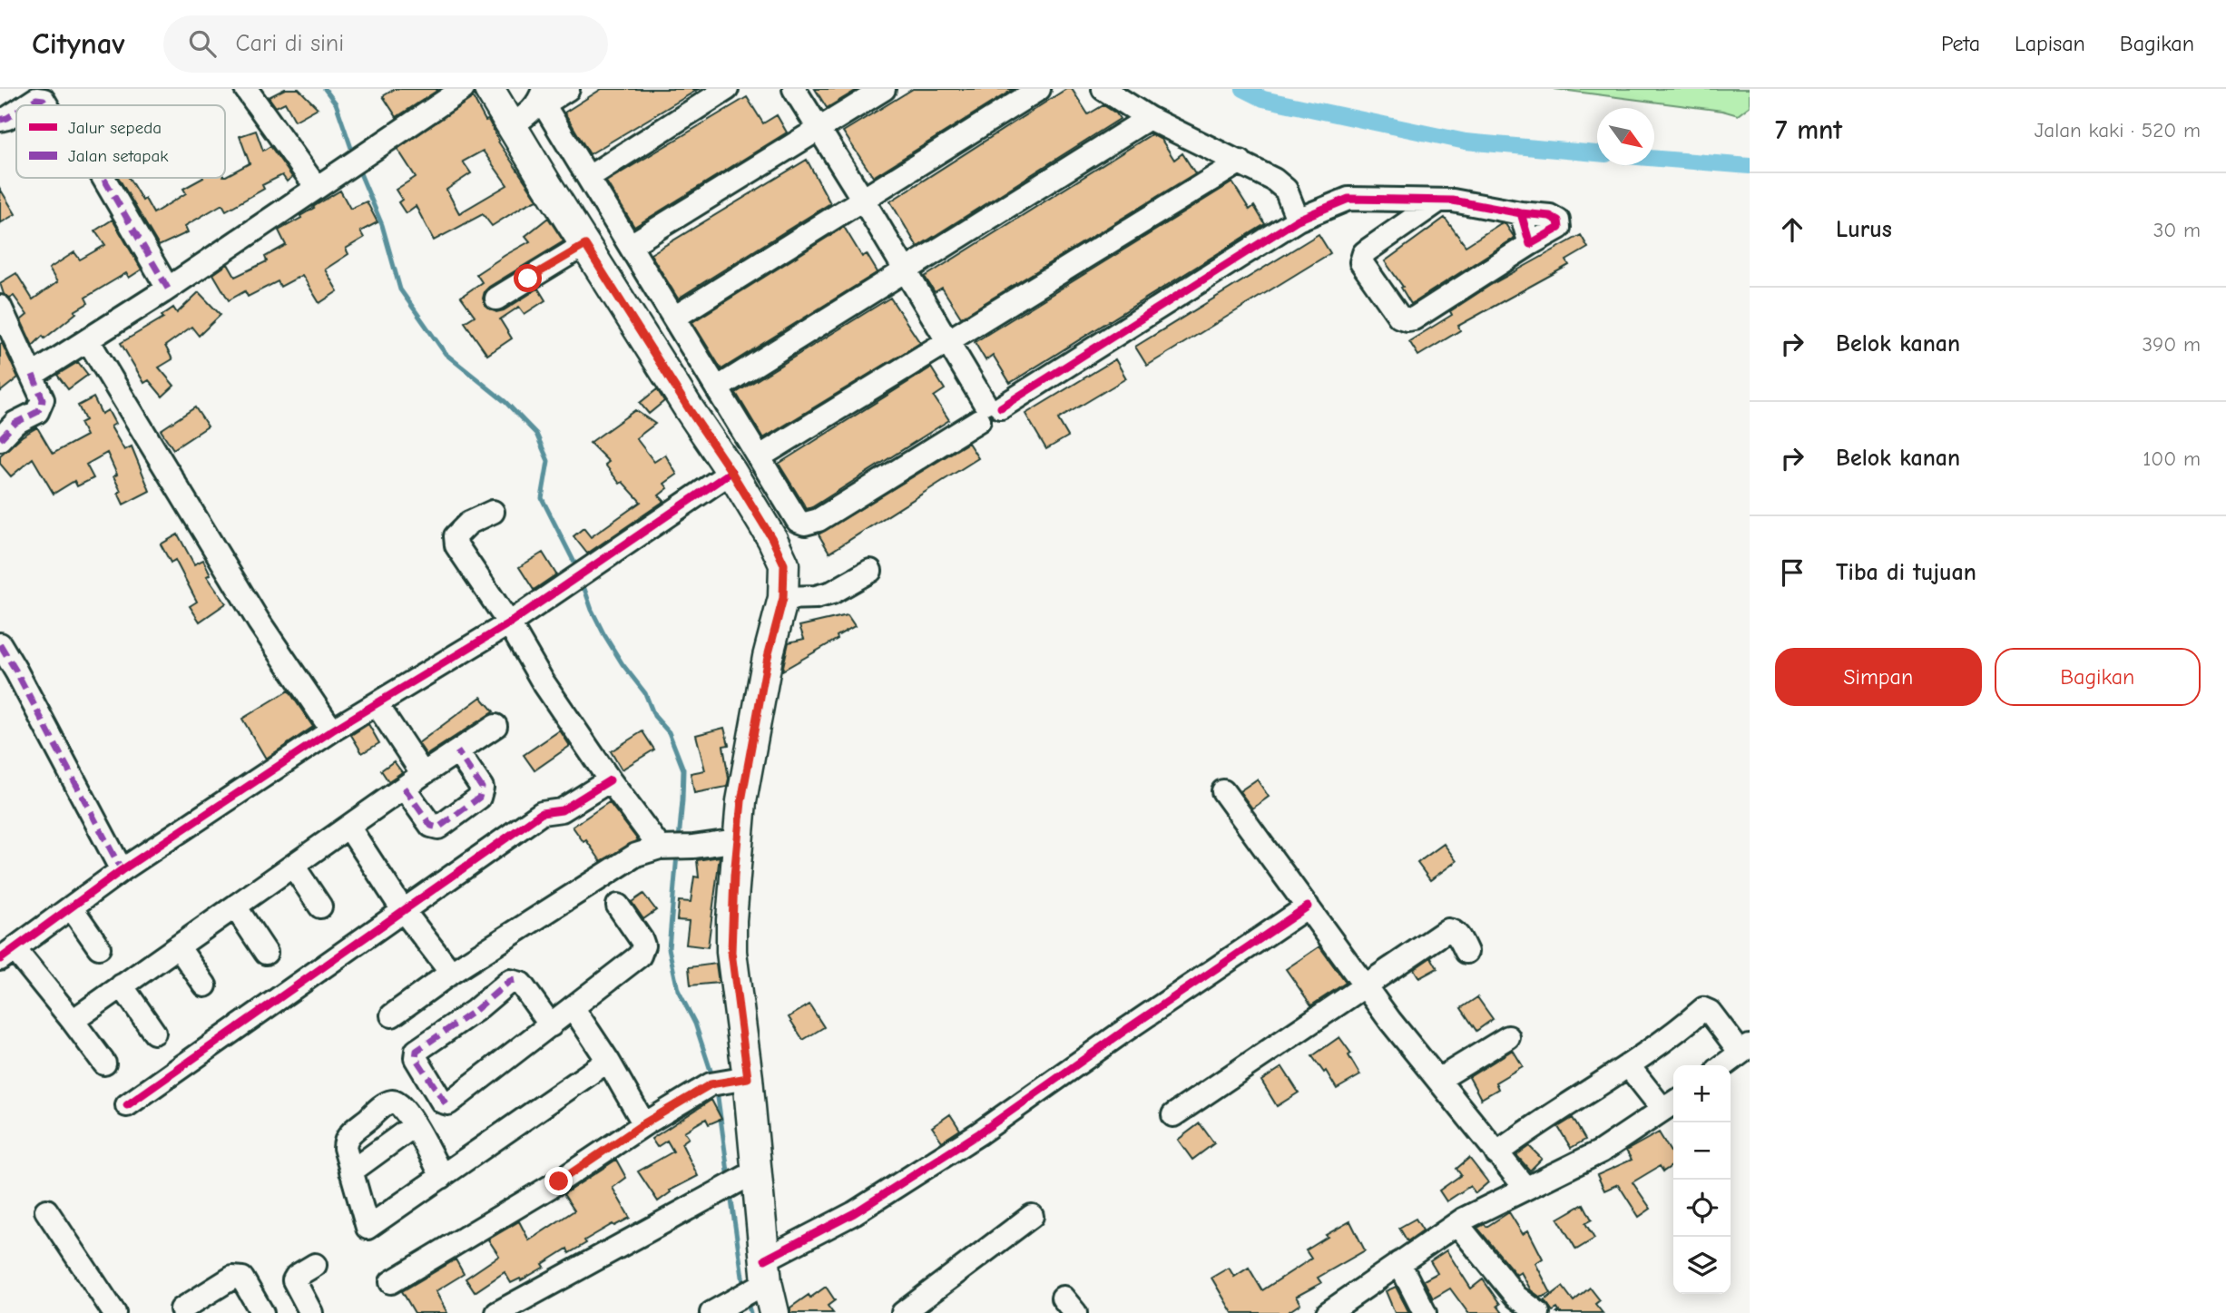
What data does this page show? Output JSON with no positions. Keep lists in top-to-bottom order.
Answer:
{
  "legend": ["Jalur sepeda", "Jalan setapak"],
  "north": "bottom right",
  "page": {
    "header": "Citynav",
    "search": "Cari di sini",
    "nav": ["Peta", "Lapisan", "Bagikan"],
    "heading": ["7 mnt", "Jalan kaki · 520 m"],
    "list": [
      ["Lurus", "30 m"],
      ["Belok kanan", "390 m"],
      ["Belok kanan", "100 m"],
      "Tiba di tujuan"
    ],
    "buttons": ["Simpan", "Bagikan"],
    "map_buttons": ["+", "−"]
  }
}
